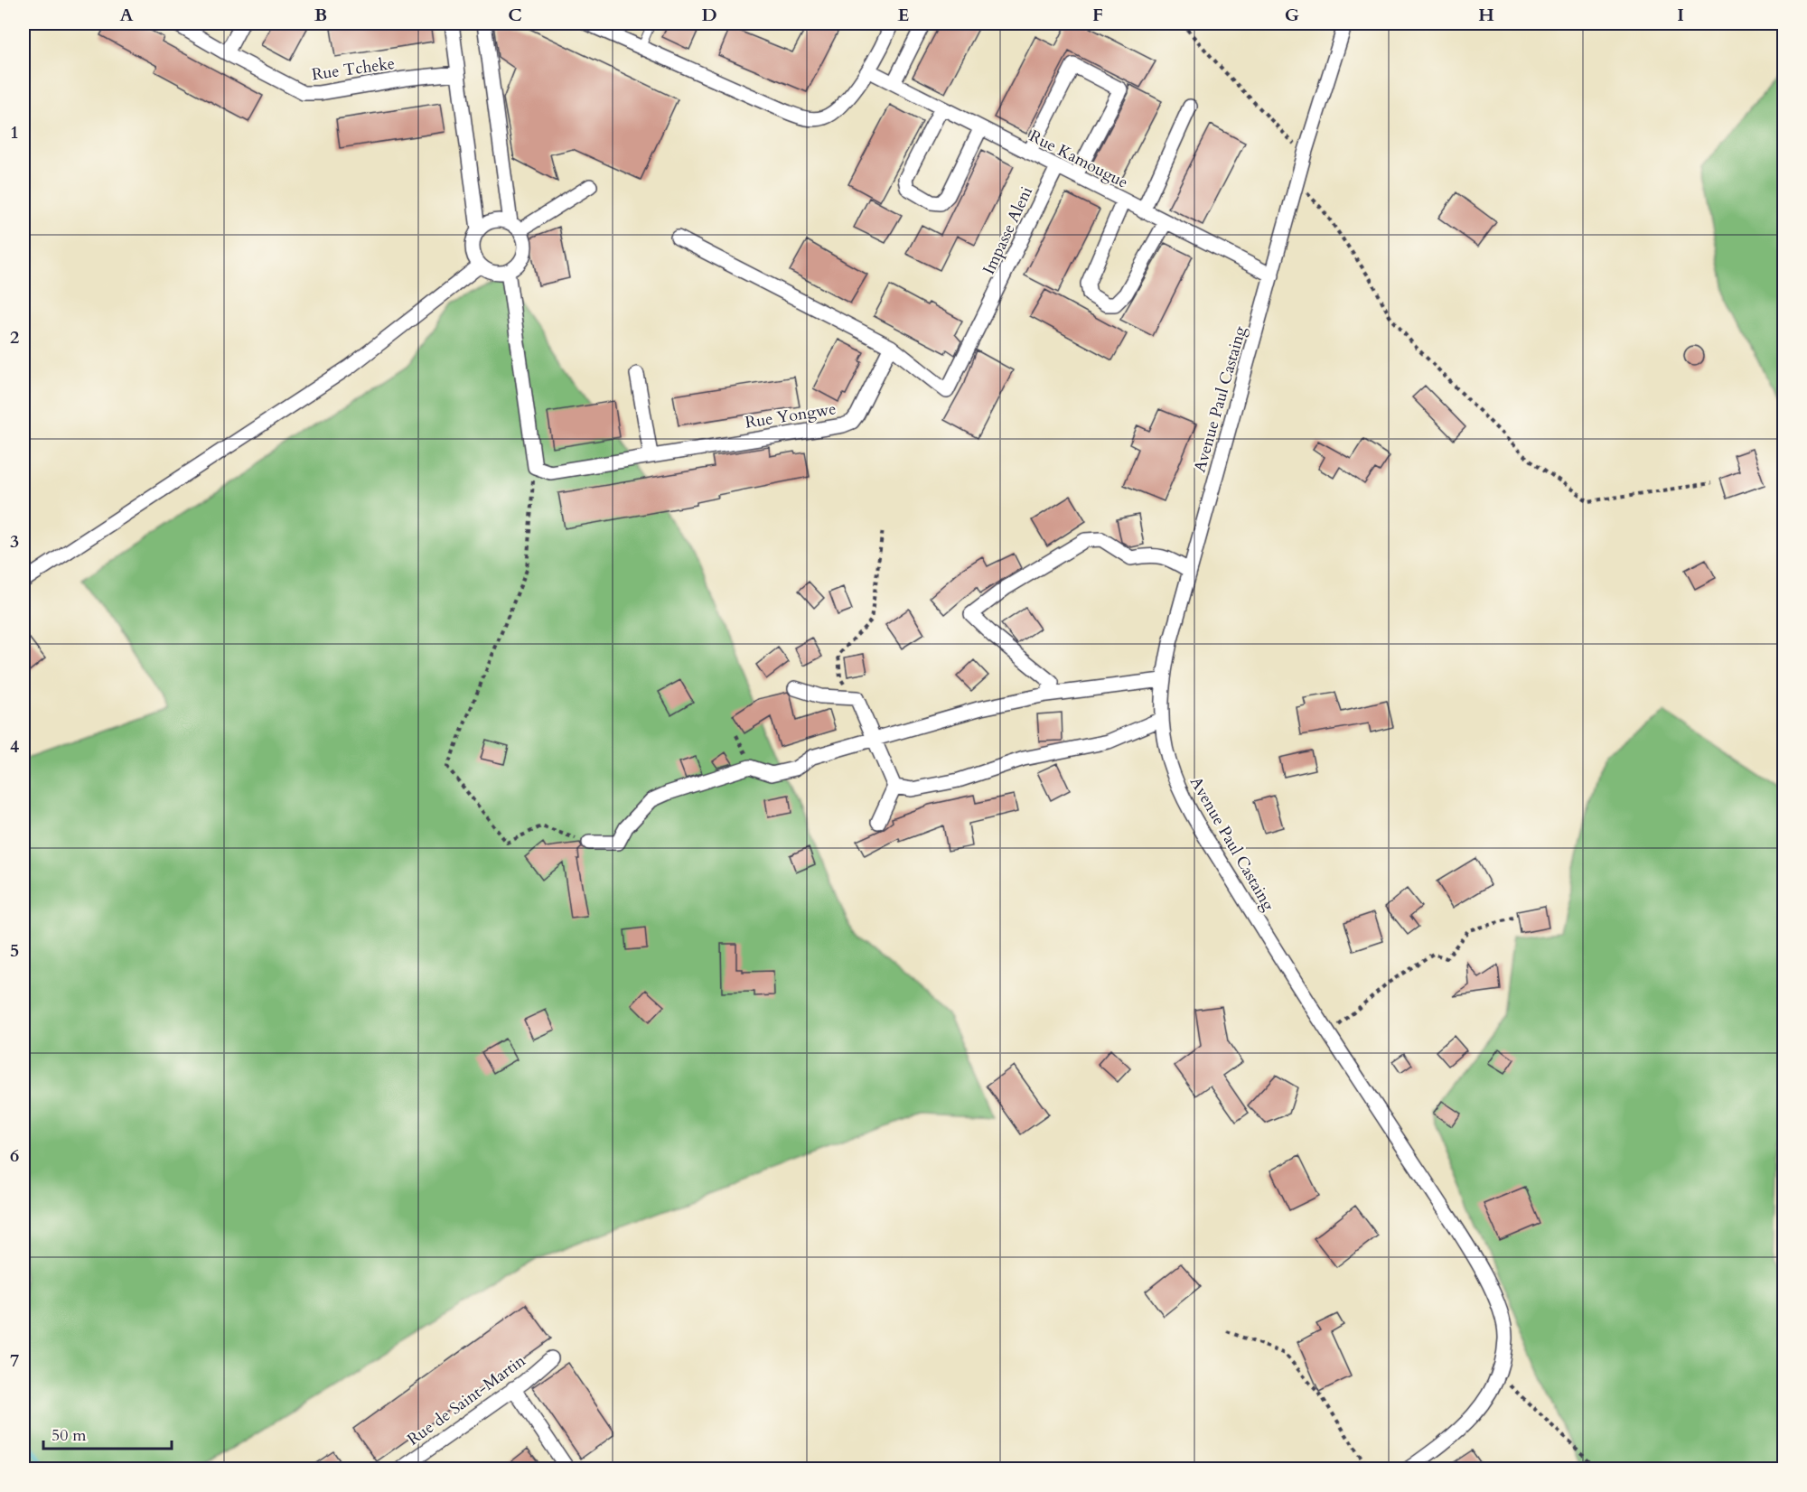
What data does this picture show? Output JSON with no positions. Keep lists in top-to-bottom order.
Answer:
{
  "streets": {
    "street": [
      "Rue Tcheke",
      "Rue Kamougue",
      "Impasse Aleni",
      "Avenue Paul Castaing",
      "Rue Yongwe",
      "Rue de Saint-Martin"
    ]
  },
  "crossings": [
    ["Rue Kamougue", "Impasse Aleni"],
    ["Rue Kamougue", "Avenue Paul Castaing"],
    ["Impasse Aleni", "Rue Yongwe"]
  ],
  "scale_bar": "50 m",
  "grid": {
    "columns": [
      "A",
      "B",
      "C",
      "D",
      "E",
      "F",
      "G",
      "H",
      "I"
    ],
    "rows": [
      "1",
      "2",
      "3",
      "4",
      "5",
      "6",
      "7"
    ]
  }
}
